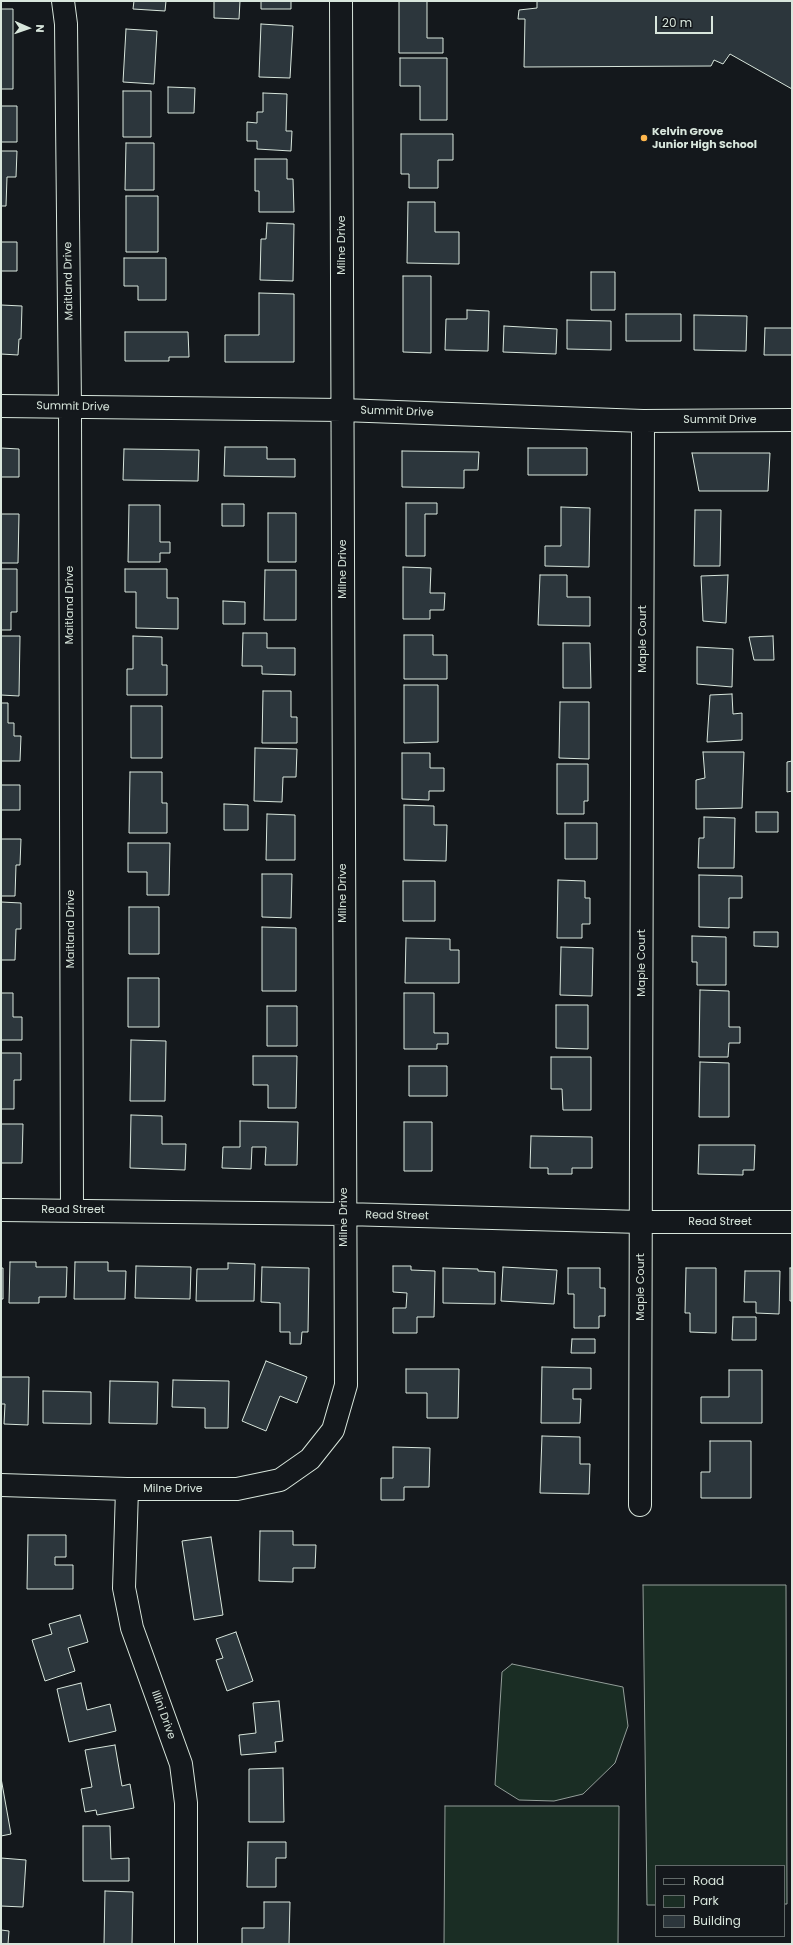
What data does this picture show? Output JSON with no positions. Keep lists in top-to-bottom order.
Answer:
{
  "streets": {
    "street": [
      "Milne Drive",
      "Maitland Drive",
      "Summit Drive",
      "Maple Court",
      "Read Street",
      "Illini Drive"
    ]
  },
  "crossings": [
    ["Milne Drive", "Summit Drive"],
    ["Milne Drive", "Read Street"],
    ["Milne Drive", "Illini Drive"],
    ["Maitland Drive", "Summit Drive"],
    ["Maitland Drive", "Read Street"],
    ["Summit Drive", "Maple Court"],
    ["Maple Court", "Read Street"]
  ],
  "places": ["Kelvin Grove Junior High School"],
  "legend": ["Road", "Park", "Building"],
  "scale_bar": "20 m",
  "north": "right"
}
